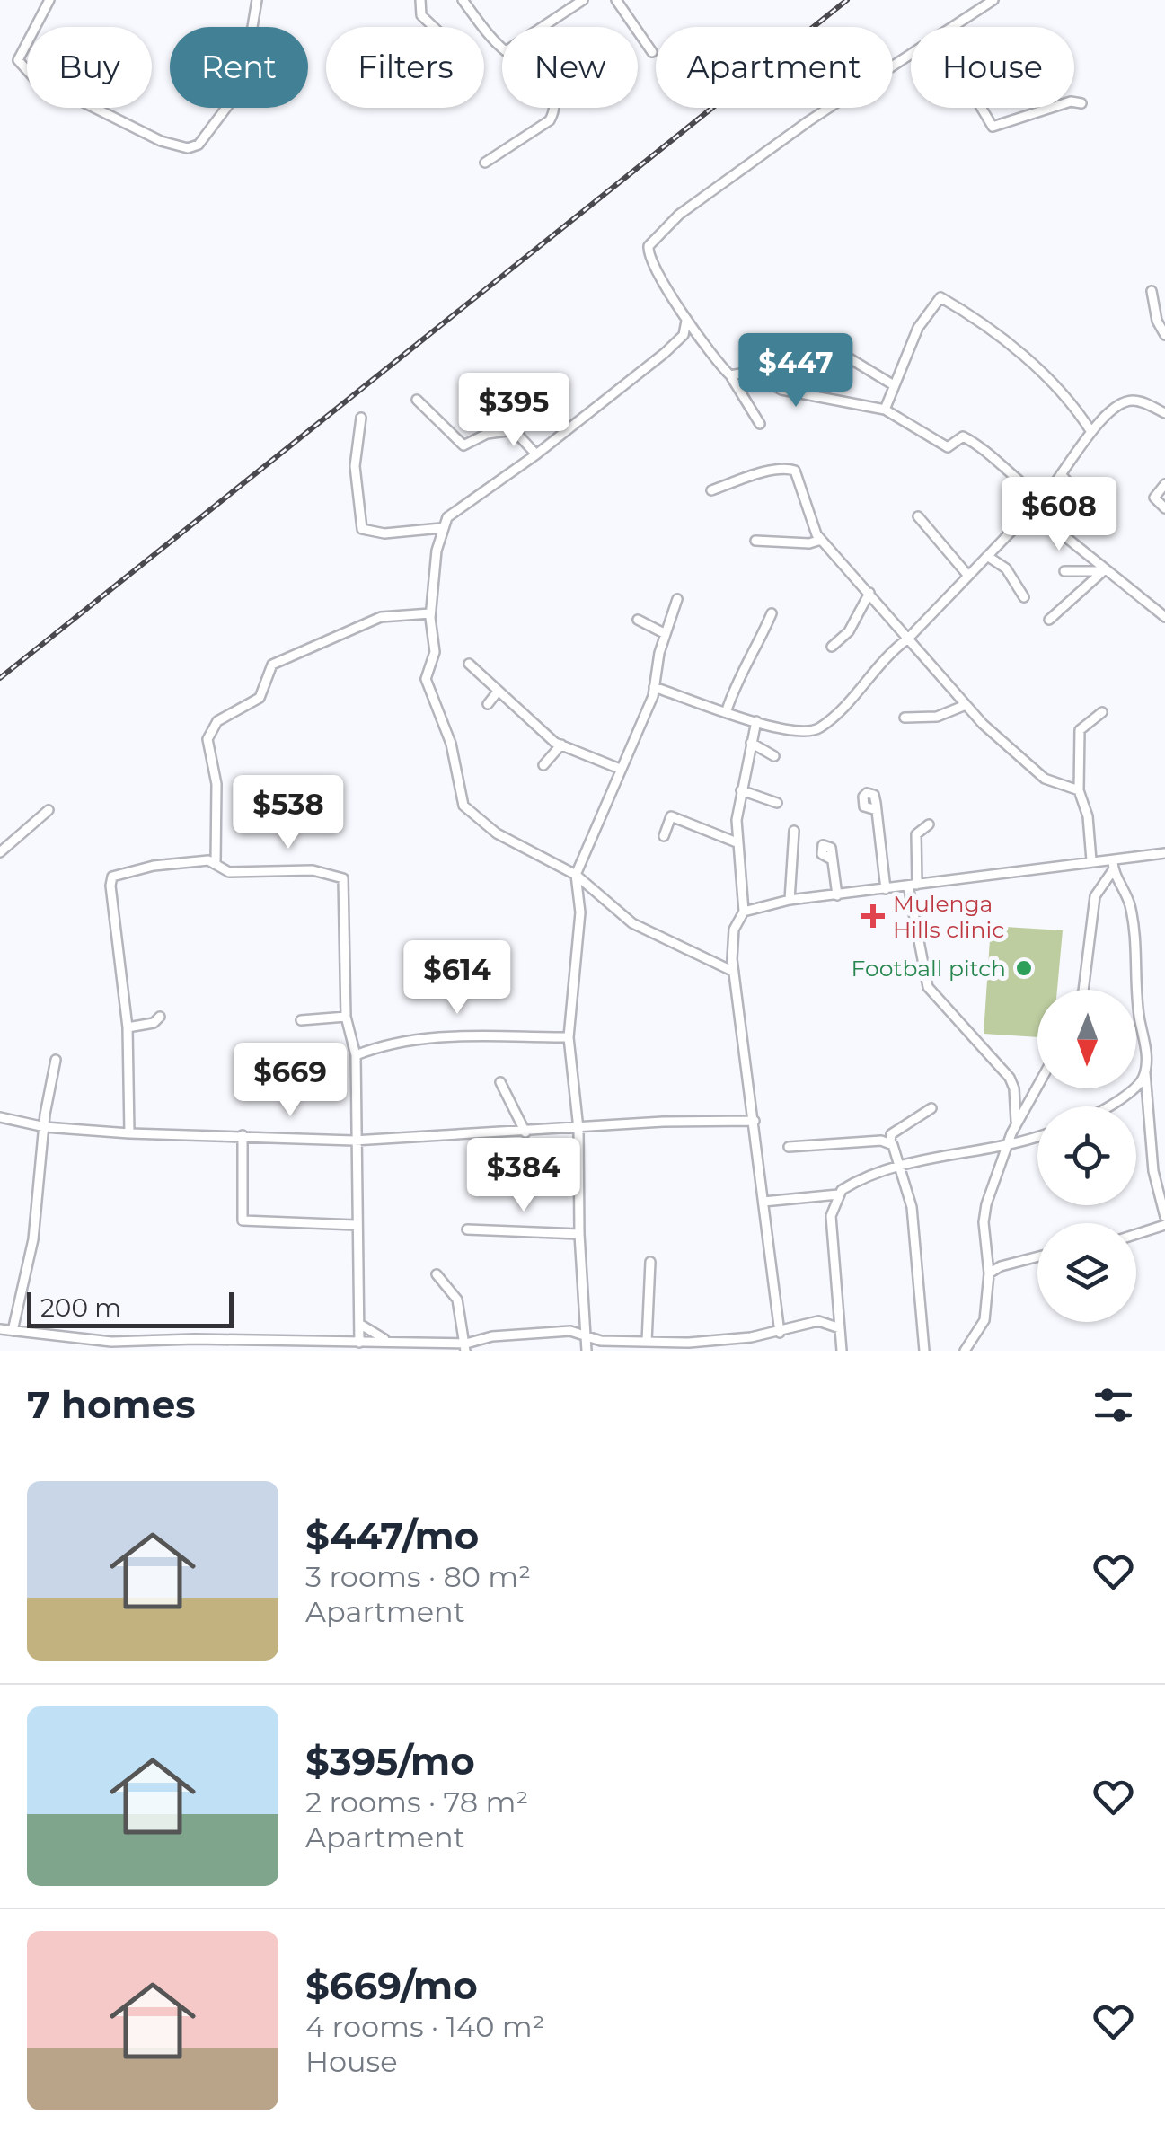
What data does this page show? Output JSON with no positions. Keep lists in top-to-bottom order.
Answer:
{
  "places": {
    "health": ["Mulenga Hills clinic"],
    "other": ["Football pitch"]
  },
  "scale_bar": "200 m",
  "north": "bottom",
  "page": {
    "chip": [
      "Buy",
      "Rent",
      "Filters",
      "New",
      "Apartment",
      "House"
    ],
    "price": [
      "$447",
      "$395",
      "$608",
      "$538",
      "$614",
      "$669",
      "$384"
    ],
    "scale": "200 m",
    "heading": "7 homes",
    "list": [
      {
        "name": "$447/mo",
        "note": "3 rooms · 80 m² · Apartment"
      },
      {
        "name": "$395/mo",
        "note": "2 rooms · 78 m² · Apartment"
      },
      {
        "name": "$669/mo",
        "note": "4 rooms · 140 m² · House"
      }
    ]
  }
}
